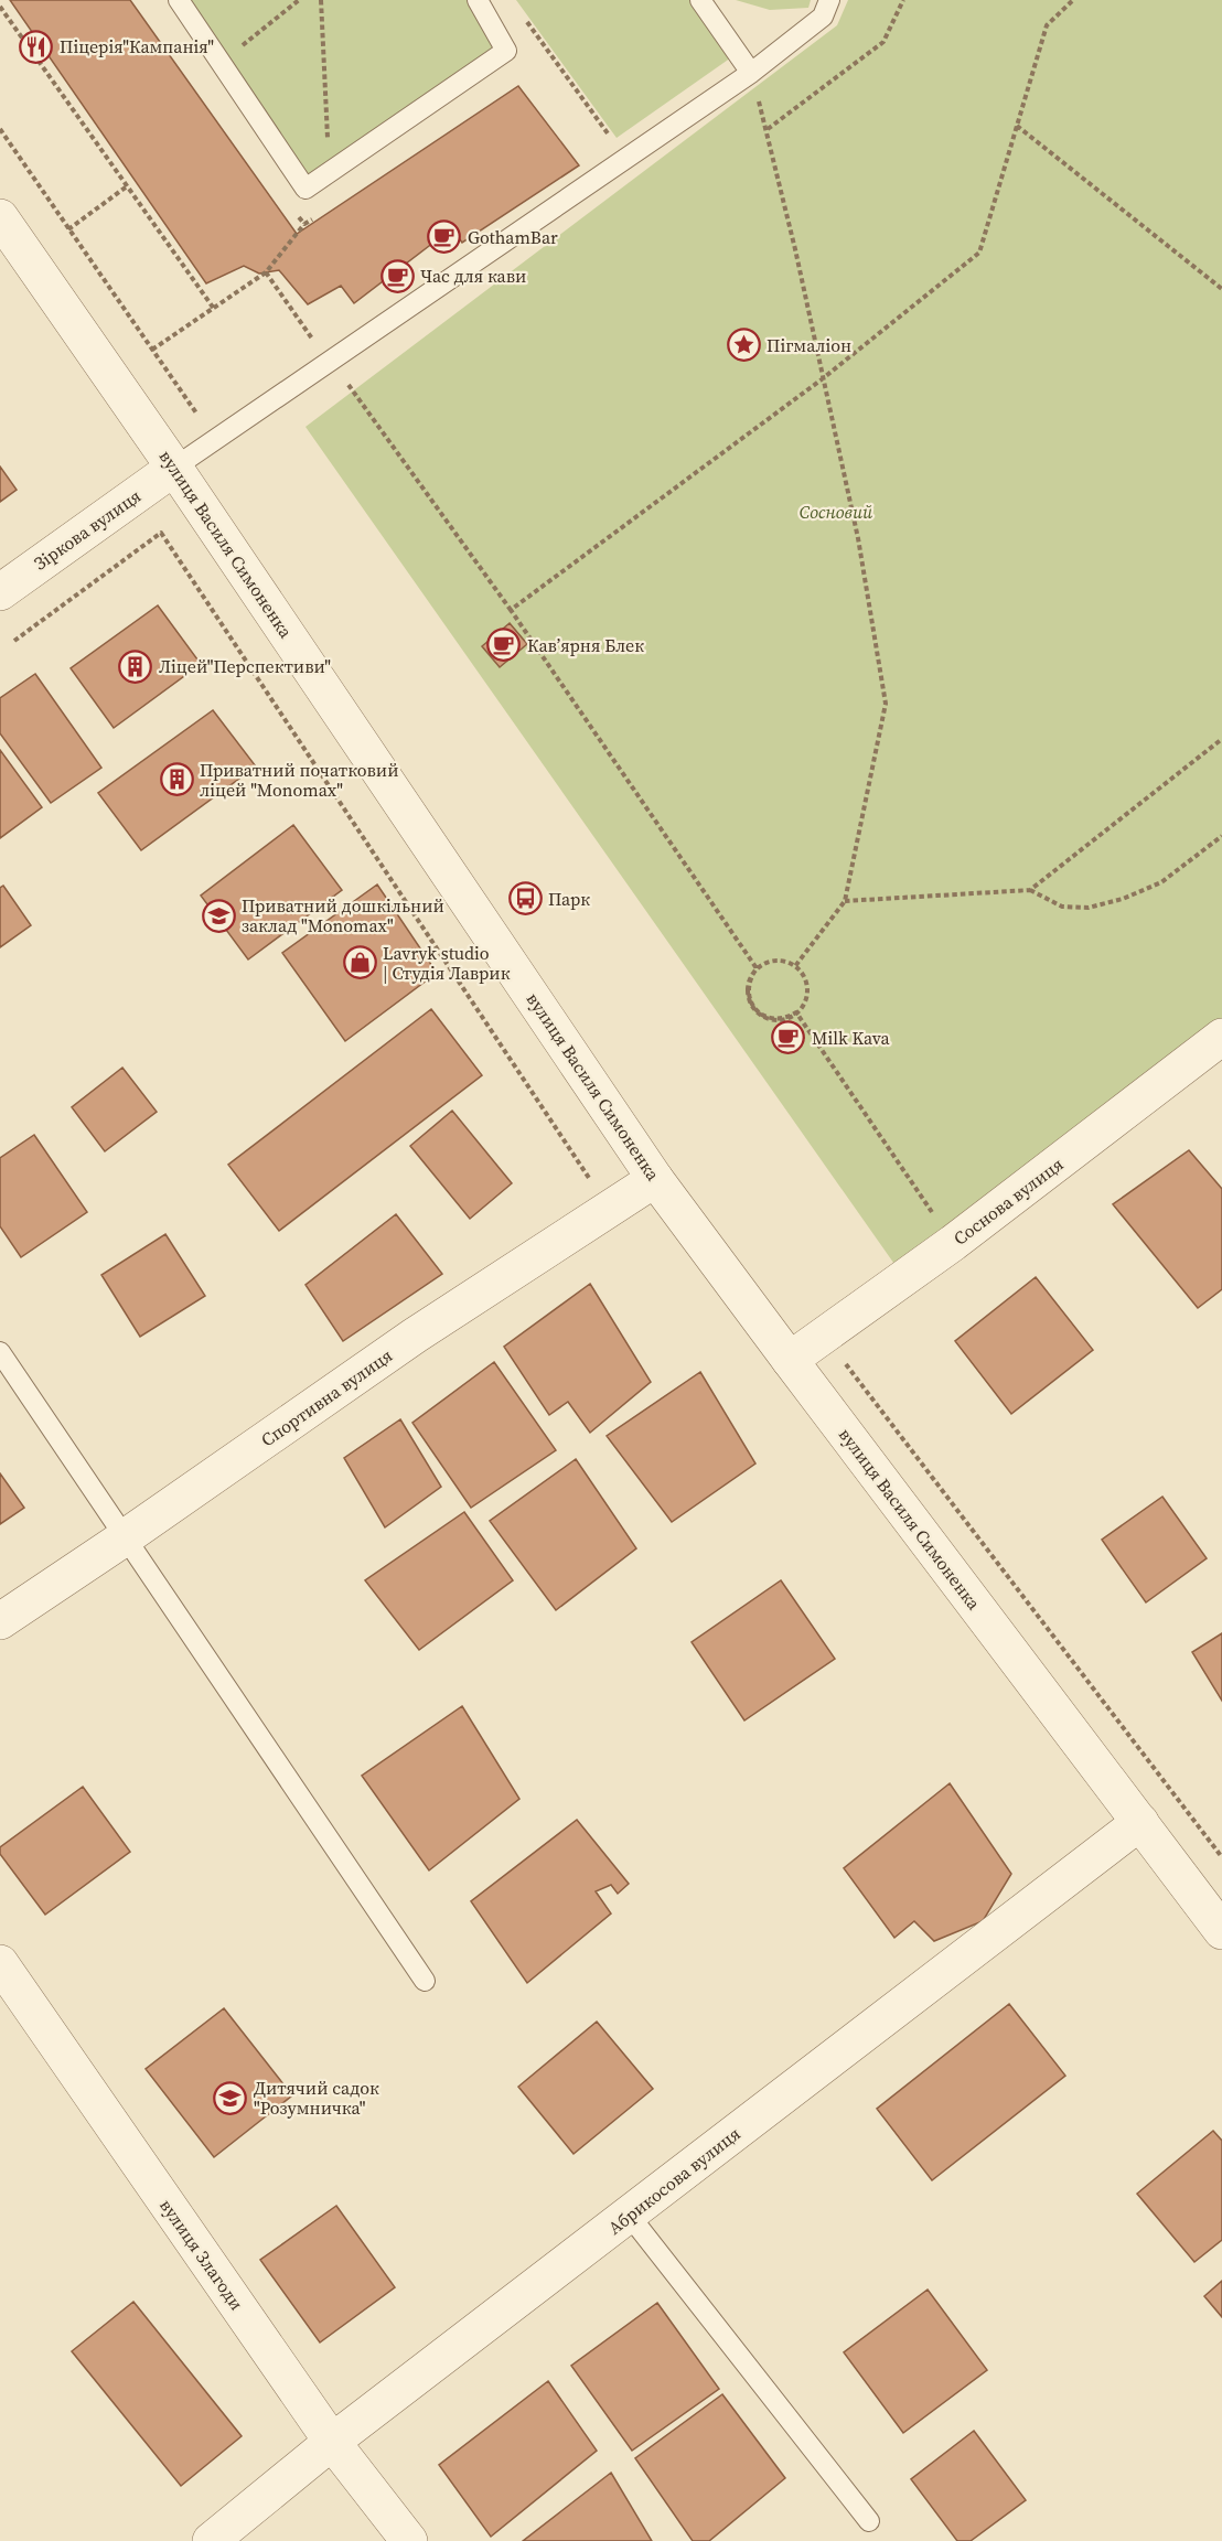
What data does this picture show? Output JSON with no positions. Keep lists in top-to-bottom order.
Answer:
{
  "streets": {
    "street": [
      "Зіркова вулиця",
      "вулиця Василя Симоненка",
      "Соснова вулиця",
      "Спортивна вулиця",
      "Абрикосова вулиця",
      "вулиця Злагоди"
    ]
  },
  "crossings": [
    ["Зіркова вулиця", "вулиця Василя Симоненка"],
    ["вулиця Василя Симоненка", "Соснова вулиця"],
    ["вулиця Василя Симоненка", "Спортивна вулиця"],
    ["вулиця Василя Симоненка", "Абрикосова вулиця"],
    ["Абрикосова вулиця", "вулиця Злагоди"]
  ],
  "parks": ["Сосновий"],
  "places": {
    "restaurant": ["Піцерія\"Кампанія\""],
    "cafe": [
      "GothamBar",
      "Час для кави",
      "Кавʼярня Блек",
      "Milk Kava"
    ],
    "place": ["Пігмаліон"],
    "building": ["Ліцей\"Перспективи\"", "Приватний початковий ліцей \"Monomax\""],
    "bus stop": ["Парк"],
    "school or university": ["Приватний дошкільний заклад \"Monomax\"", "Дитячий садок \"Розумничка\""],
    "shop": ["Lavryk studio | Студія Лаврик"]
  }
}
